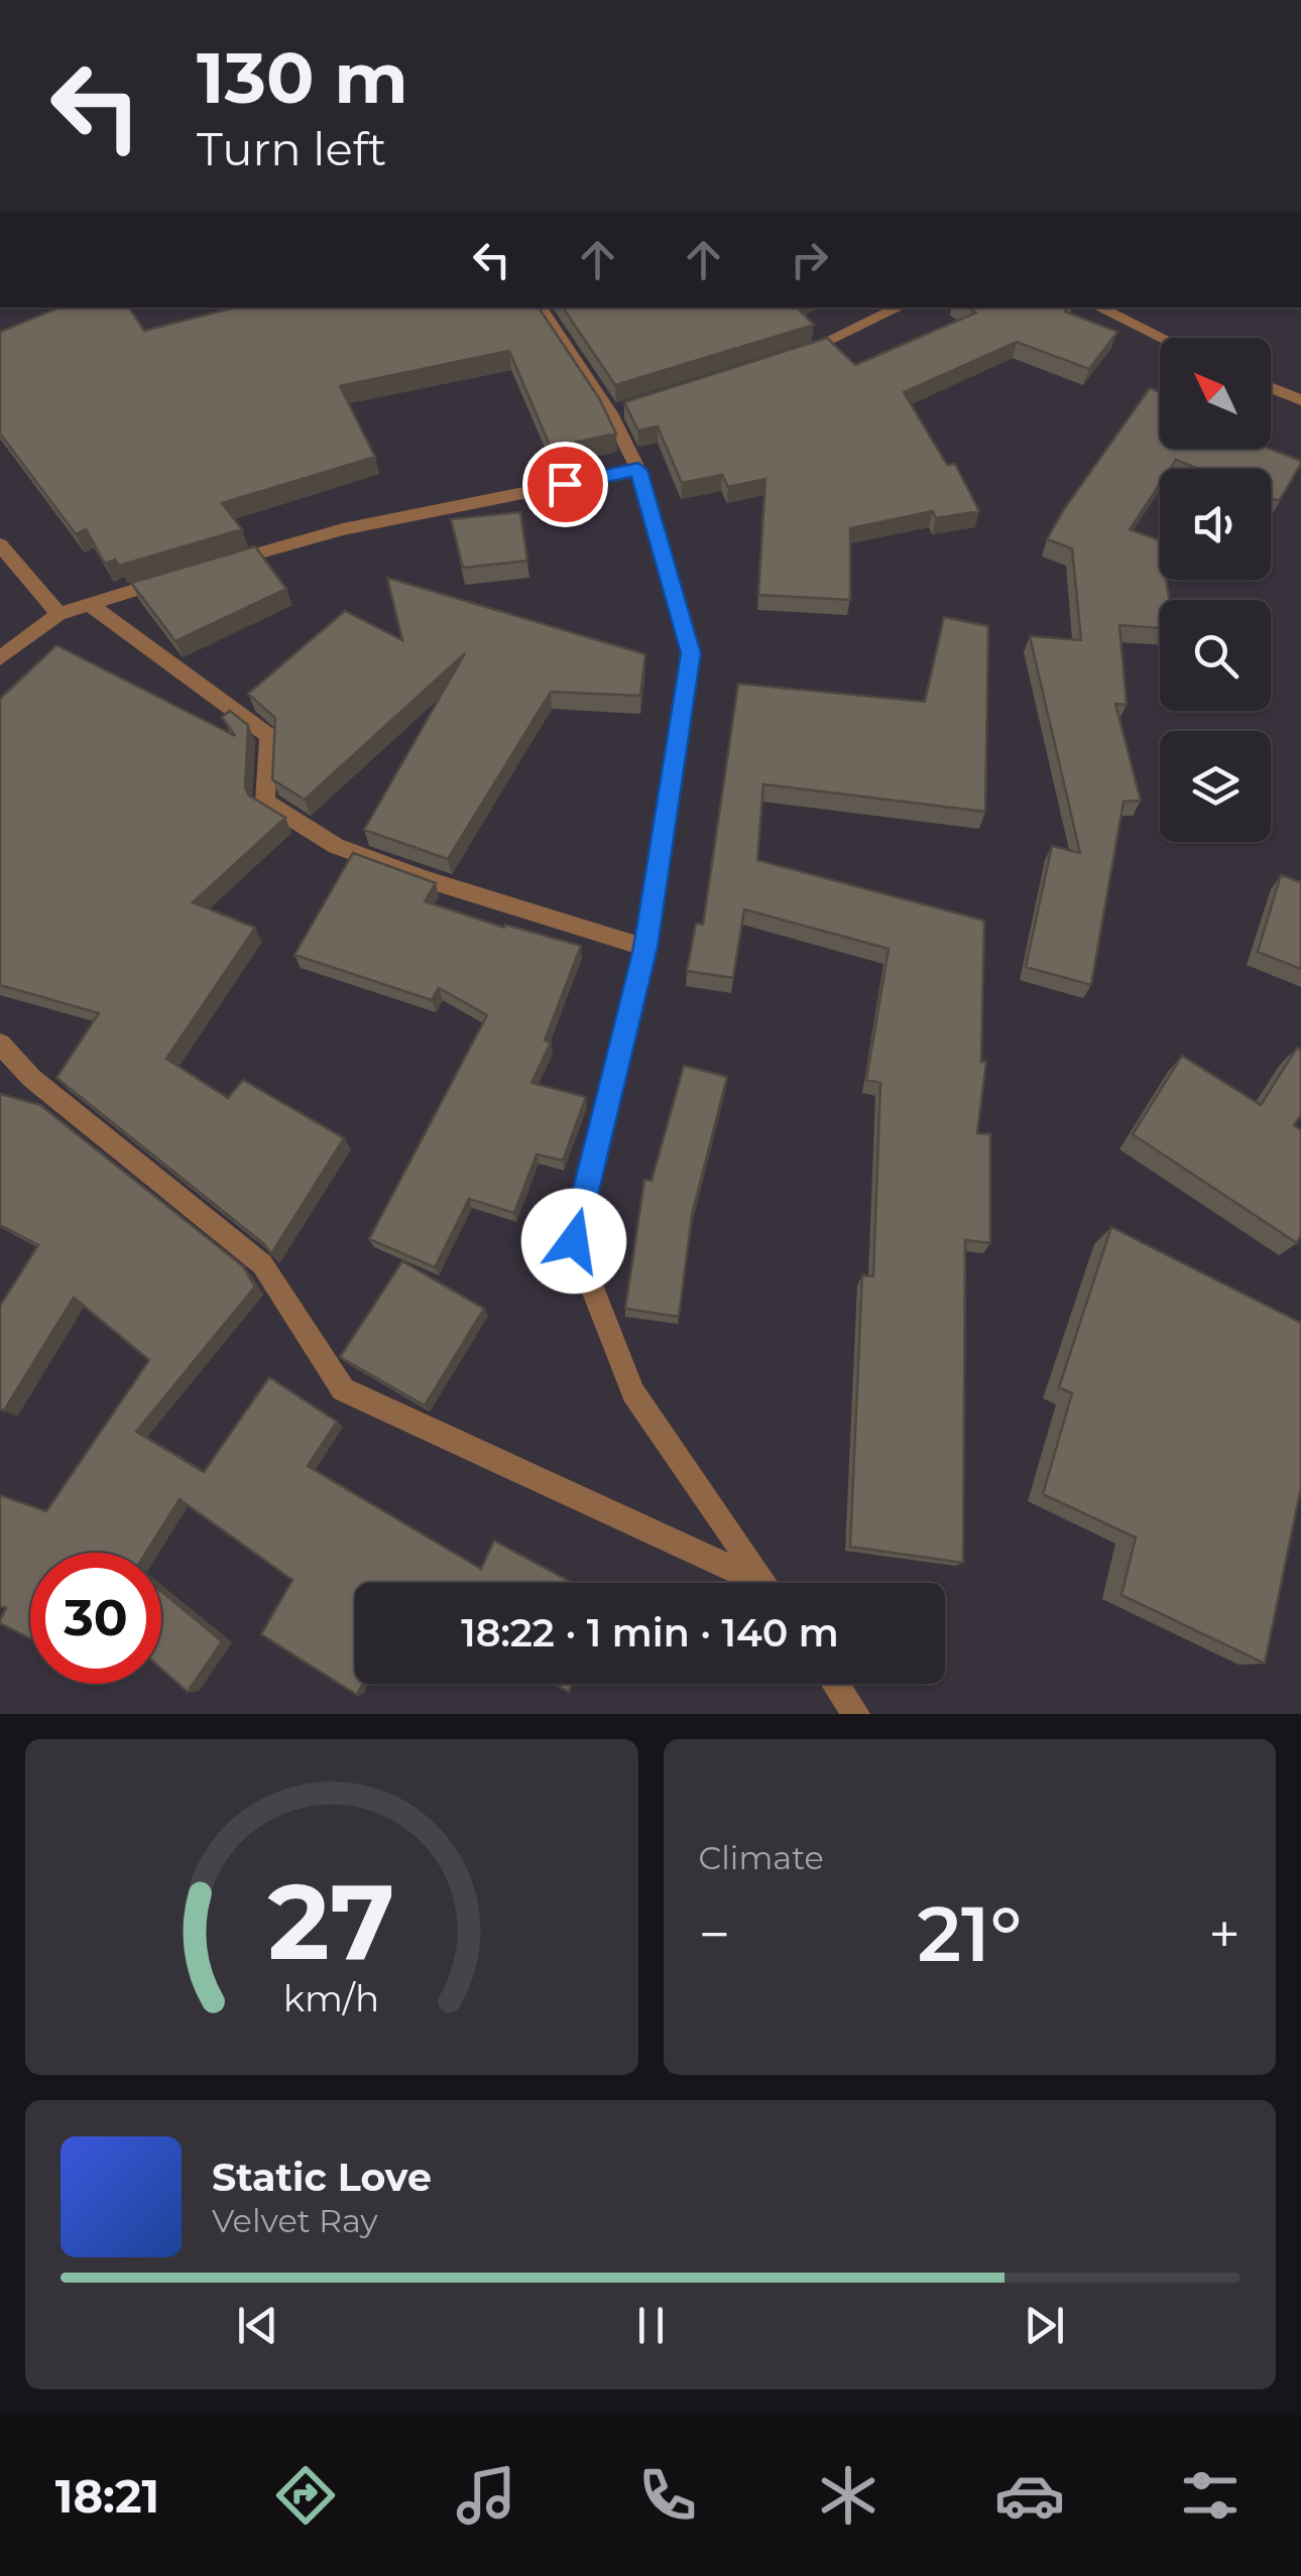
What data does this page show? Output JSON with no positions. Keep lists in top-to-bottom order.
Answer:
{
  "north": "top left",
  "page": {
    "turn": ["130 m", "Turn left"],
    "limit": "30",
    "trip": "18:22 · 1 min · 140 m",
    "tile": "Climate",
    "heat": ["−", "21°", "+"],
    "song": ["Static Love", "Velvet Ray"],
    "tabs": "18:21",
    "gauge": ["27", "km/h"]
  }
}
